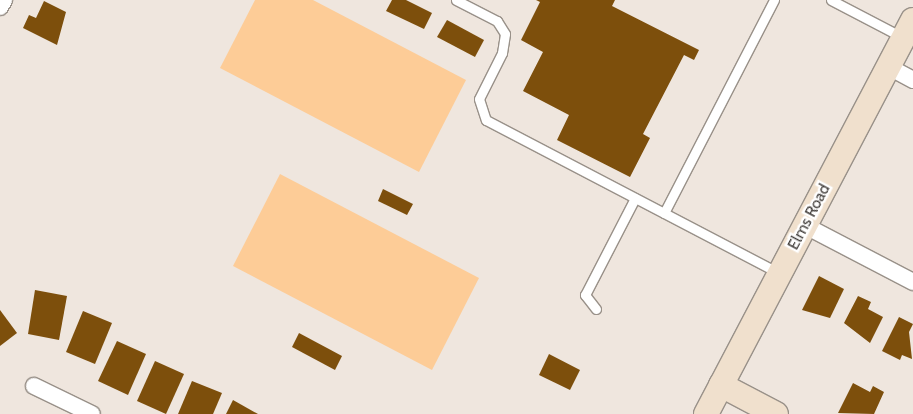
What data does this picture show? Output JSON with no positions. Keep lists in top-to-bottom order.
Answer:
{
  "streets": {
    "main road": ["Elms Road"]
  }
}
